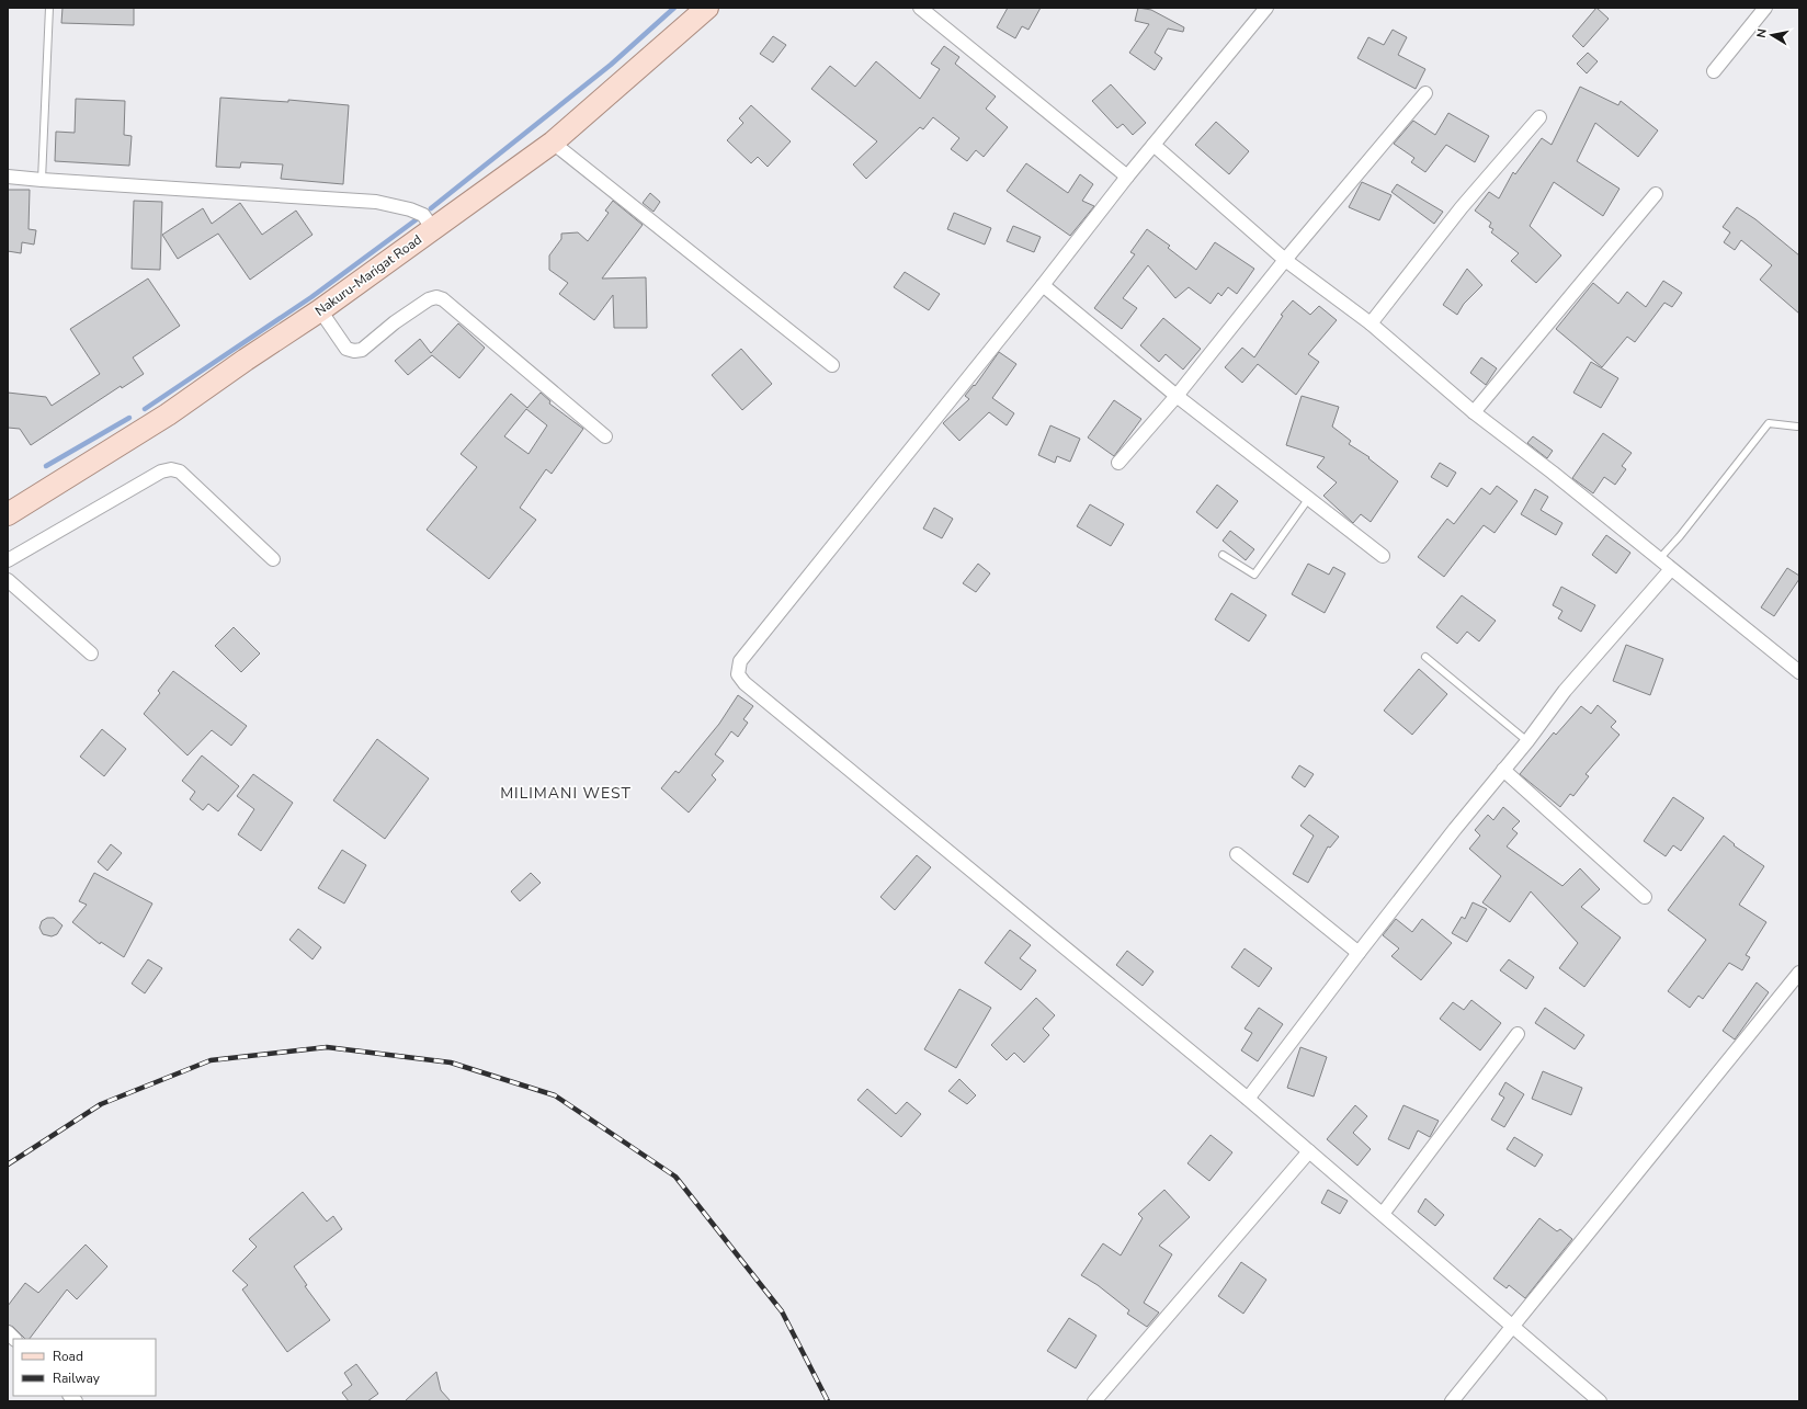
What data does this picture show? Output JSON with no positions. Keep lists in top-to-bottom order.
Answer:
{
  "streets": {
    "main road": ["Nakuru-Marigat Road"]
  },
  "districts": ["MILIMANI WEST"],
  "legend": ["Road", "Railway"],
  "north": "left"
}
